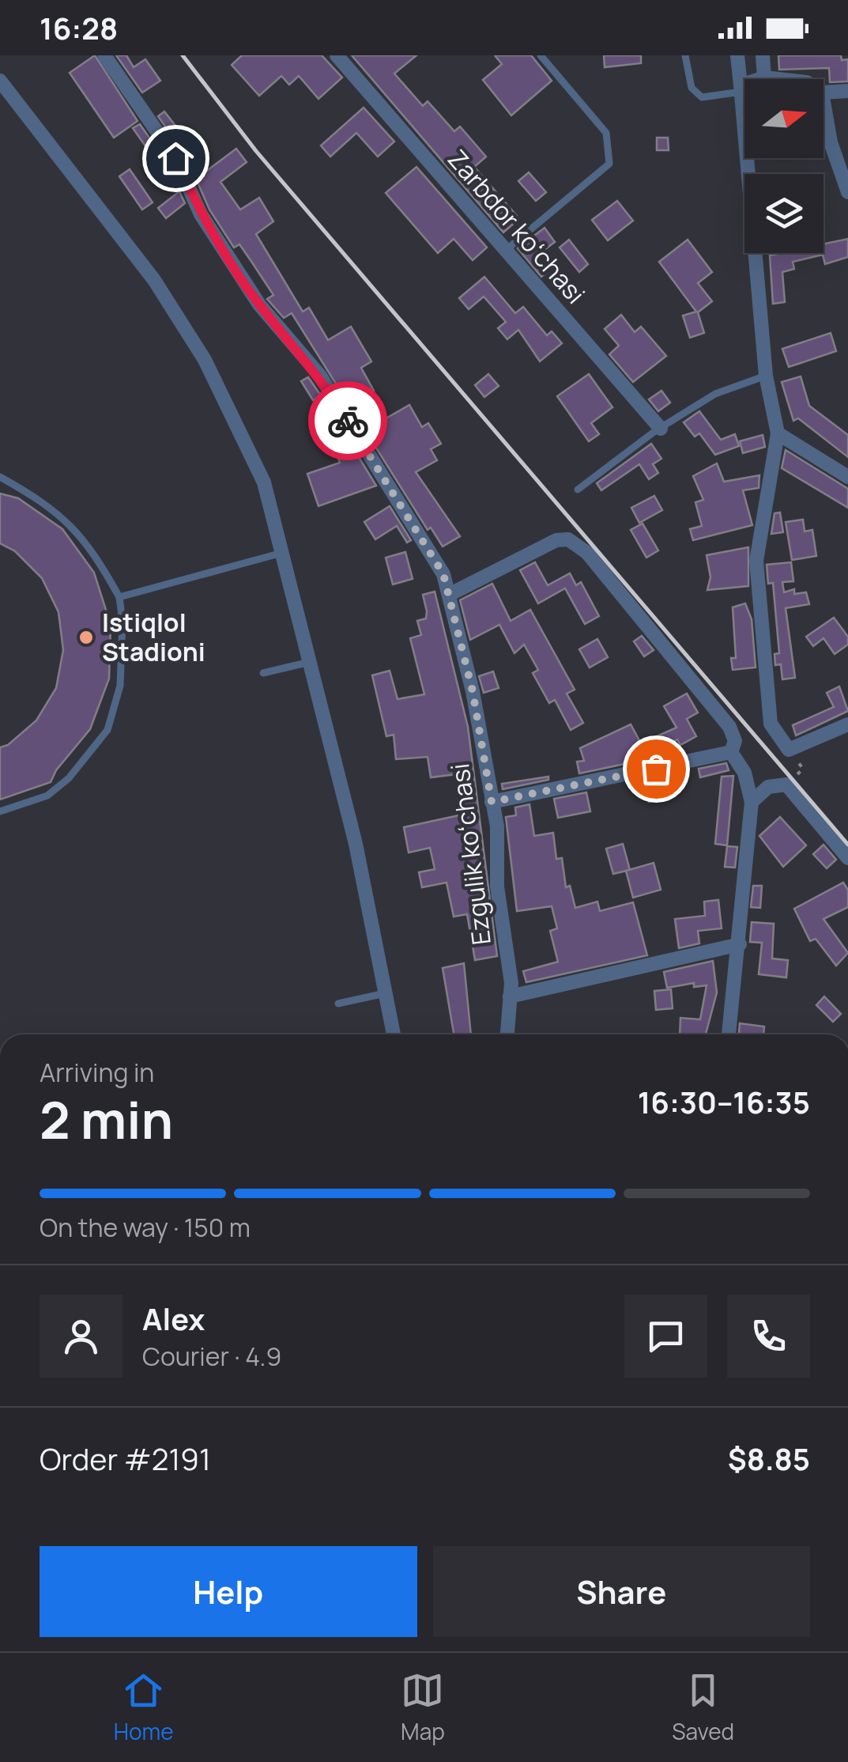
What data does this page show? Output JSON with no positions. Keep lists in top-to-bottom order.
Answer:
{
  "streets": {
    "street": ["Zarbdor koʻchasi", "Ezgulik koʻchasi"]
  },
  "places": ["Istiqlol Stadioni"],
  "north": "right",
  "page": {
    "status": "16:28",
    "heading": ["2 min", "Arriving in", "16:30–16:35"],
    "panel": [
      "Alex",
      "Courier · 4.9",
      "Order #2191",
      "$8.85"
    ],
    "bar": "On the way · 150 m",
    "buttons": ["Help", "Share"],
    "tabs": ["Home", "Map", "Saved"]
  }
}
